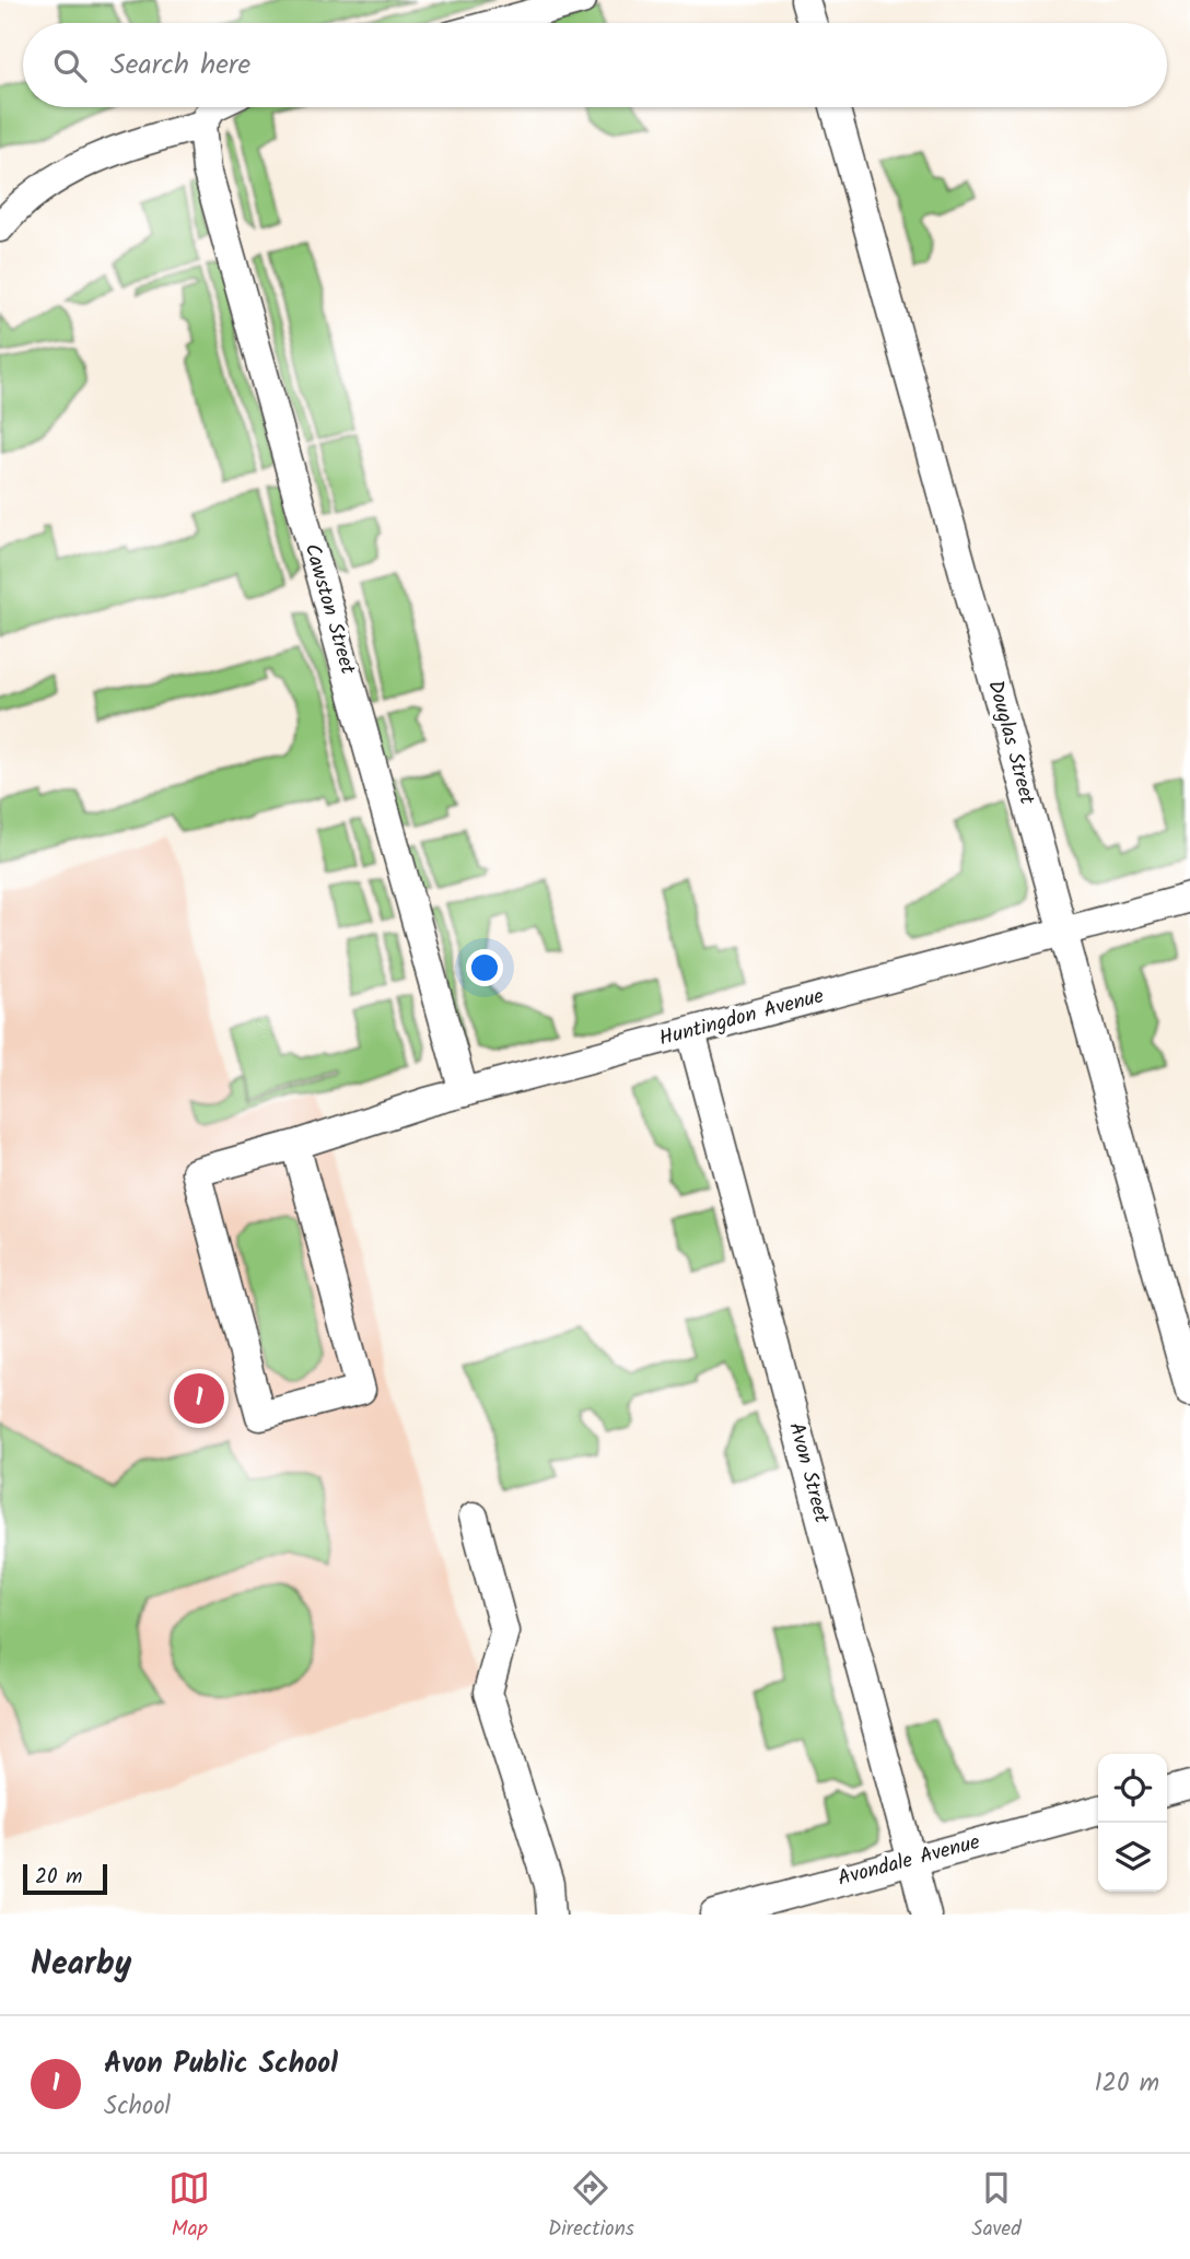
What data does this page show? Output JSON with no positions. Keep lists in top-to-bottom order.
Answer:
{
  "streets": {
    "street": [
      "Cawston Street",
      "Douglas Street",
      "Huntingdon Avenue",
      "Avon Street",
      "Avondale Avenue"
    ]
  },
  "crossings": [
    ["Cawston Street", "Huntingdon Avenue"],
    ["Douglas Street", "Huntingdon Avenue"],
    ["Huntingdon Avenue", "Avon Street"],
    ["Avon Street", "Avondale Avenue"]
  ],
  "scale_bar": "20 m",
  "page": {
    "search": "Search here",
    "pins": "1",
    "scale": "20 m",
    "heading": "Nearby",
    "list": [
      {
        "mark": "1",
        "name": "Avon Public School",
        "note": "School",
        "value": "120 m"
      }
    ],
    "nav": ["Map", "Directions", "Saved"]
  }
}
